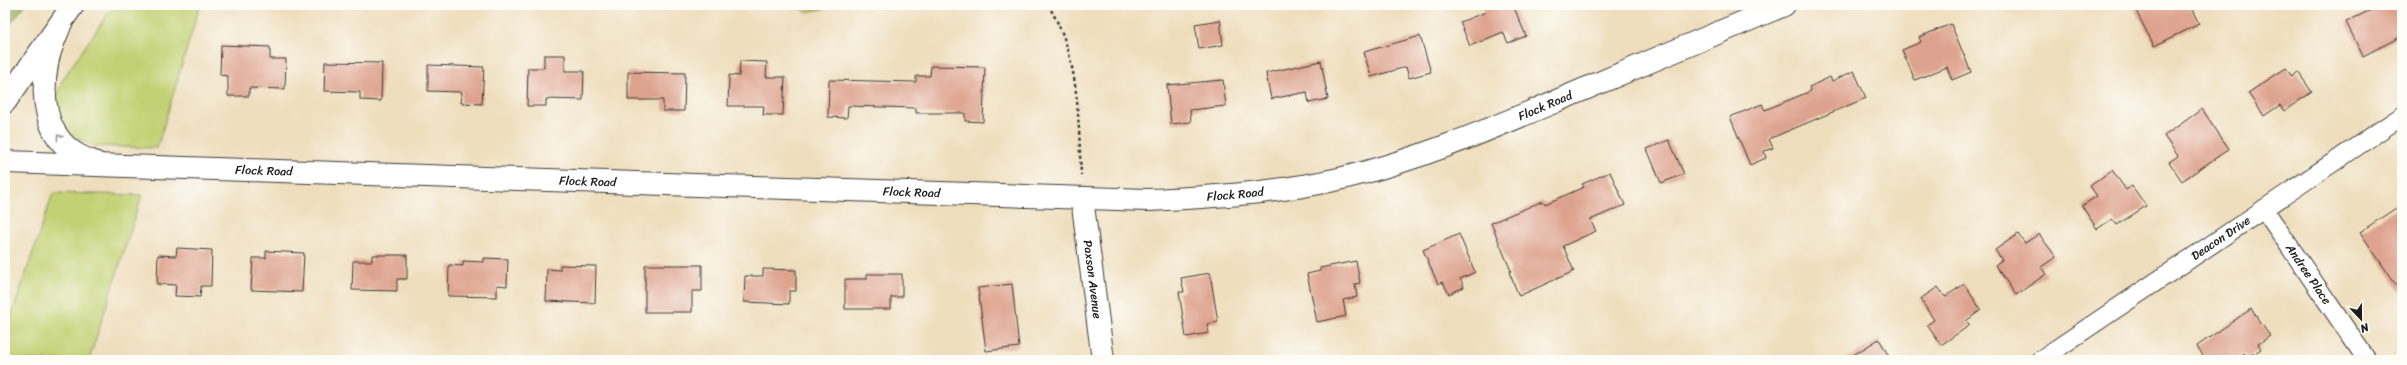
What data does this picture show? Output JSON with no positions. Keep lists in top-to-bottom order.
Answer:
{
  "streets": {
    "main road": ["Flock Road", "Paxson Avenue"],
    "street": ["Deacon Drive", "Andree Place"]
  },
  "crossings": [
    ["Flock Road", "Paxson Avenue"],
    ["Deacon Drive", "Andree Place"]
  ],
  "north": "bottom"
}
